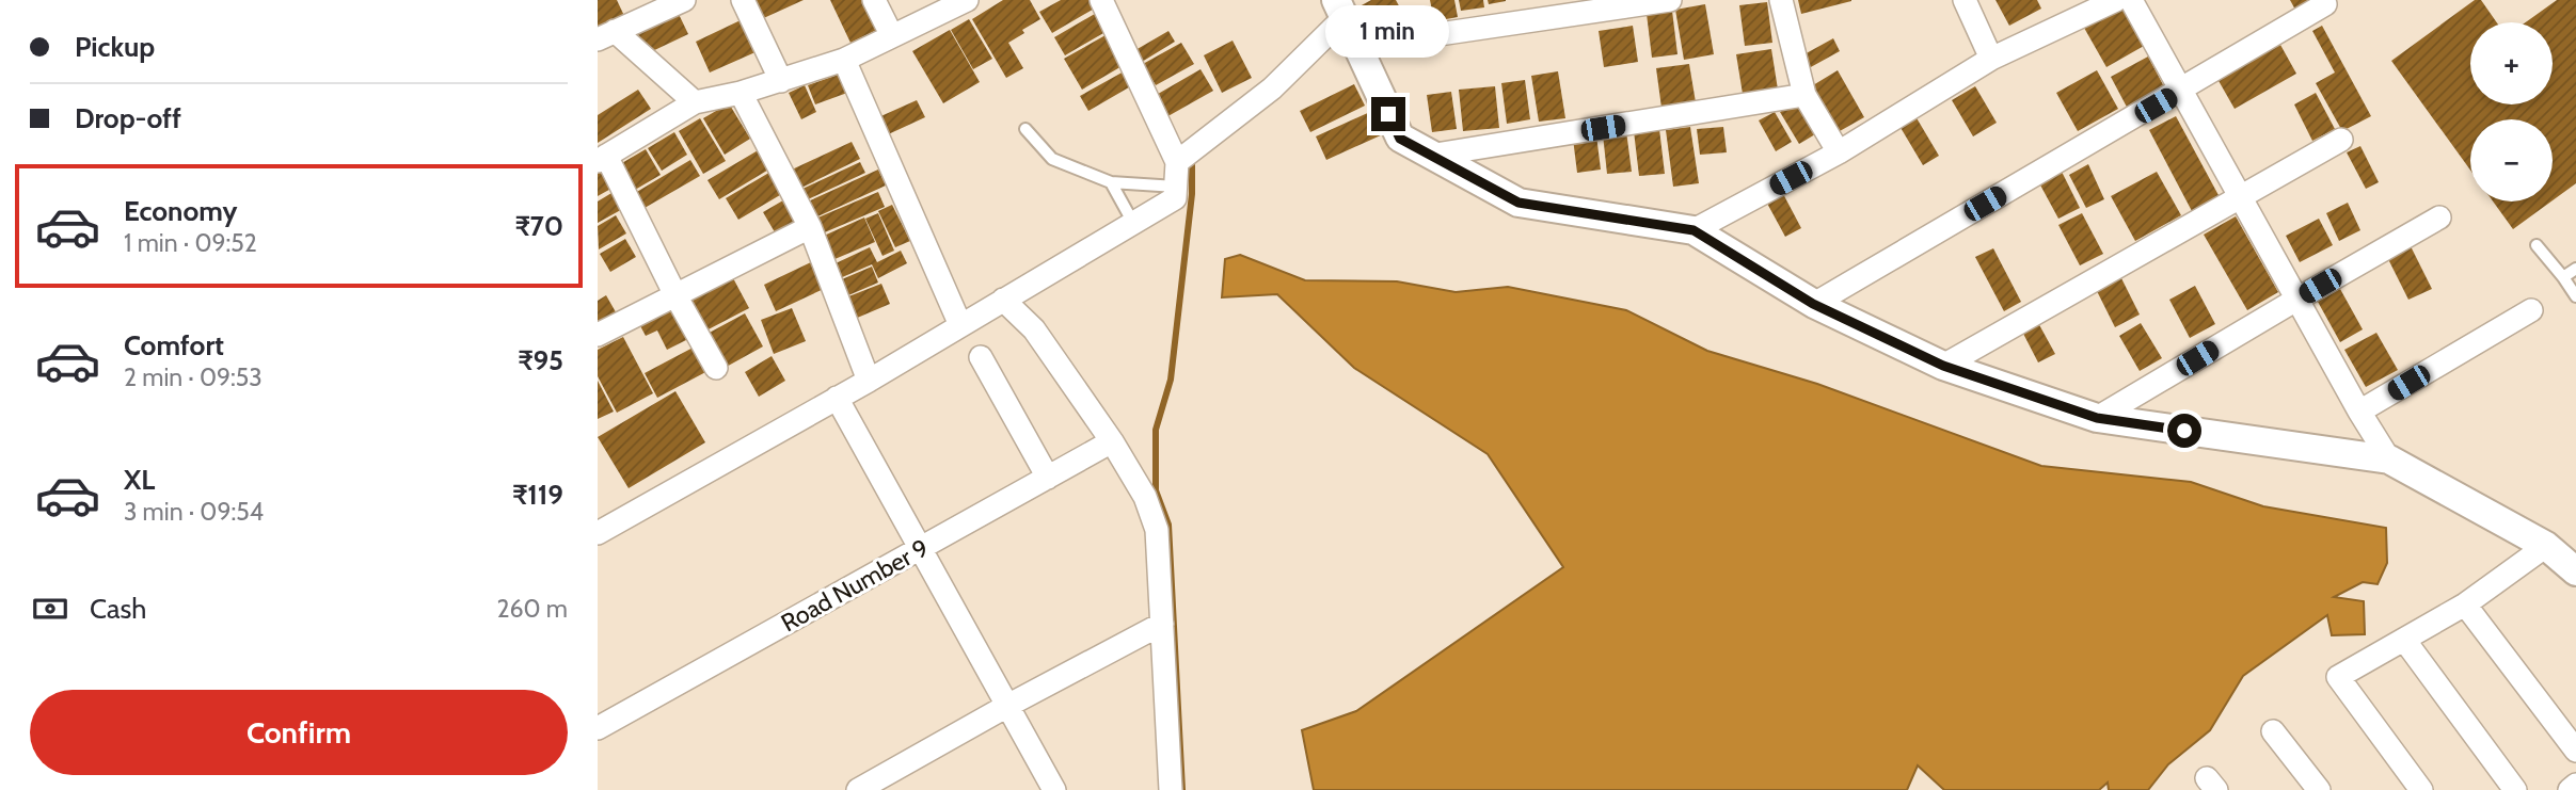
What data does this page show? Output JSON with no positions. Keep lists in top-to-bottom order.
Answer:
{
  "streets": {
    "street": ["Road Number 9"]
  },
  "page": {
    "banner": ["Pickup", "Drop-off"],
    "bubble": "1 min",
    "map_buttons": ["+", "−"],
    "list": [
      {
        "name": "Economy",
        "note": "1 min · 09:52",
        "value": "₹70"
      },
      {
        "name": "Comfort",
        "note": "2 min · 09:53",
        "value": "₹95"
      },
      {
        "name": "XL",
        "note": "3 min · 09:54",
        "value": "₹119"
      }
    ],
    "pay": ["Cash", "260 m"],
    "buttons": "Confirm"
  }
}
